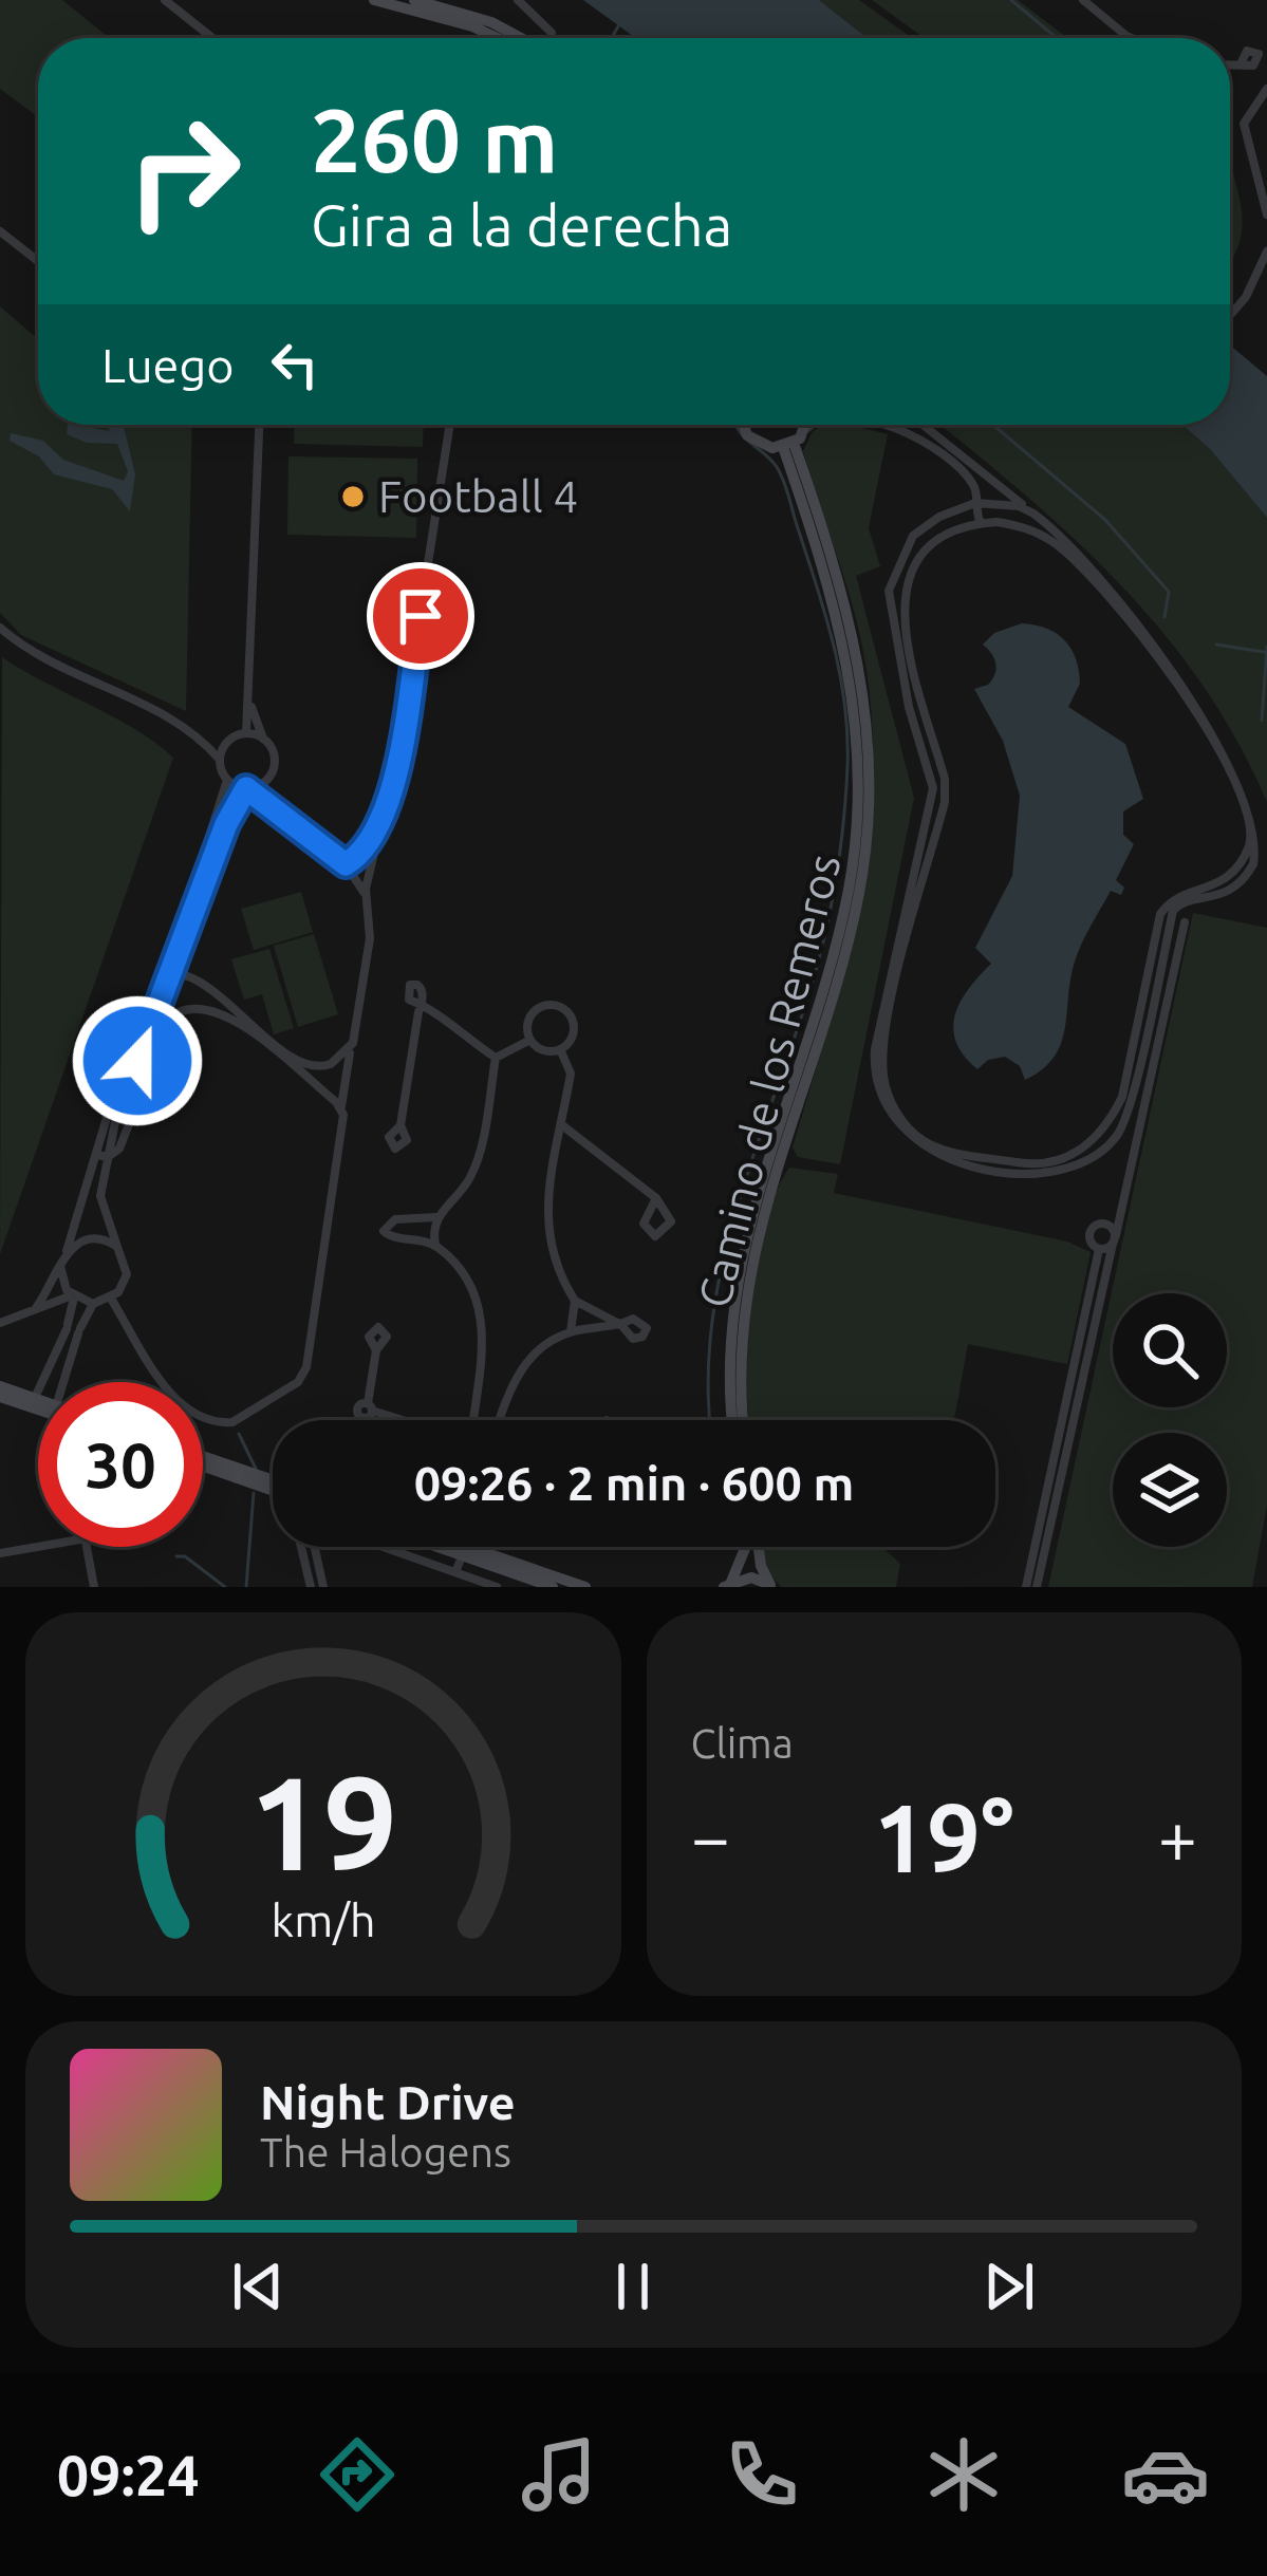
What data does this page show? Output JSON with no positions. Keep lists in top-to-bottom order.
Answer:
{
  "streets": {
    "main road": ["Camino de los Remeros"]
  },
  "places": ["Football 4"],
  "page": {
    "turn": ["260 m", "Gira a la derecha"],
    "then": "Luego",
    "limit": "30",
    "trip": "09:26 · 2 min · 600 m",
    "tile": "Clima",
    "heat": ["−", "19°", "+"],
    "song": ["Night Drive", "The Halogens"],
    "tabs": "09:24",
    "gauge": ["19", "km/h"]
  }
}
